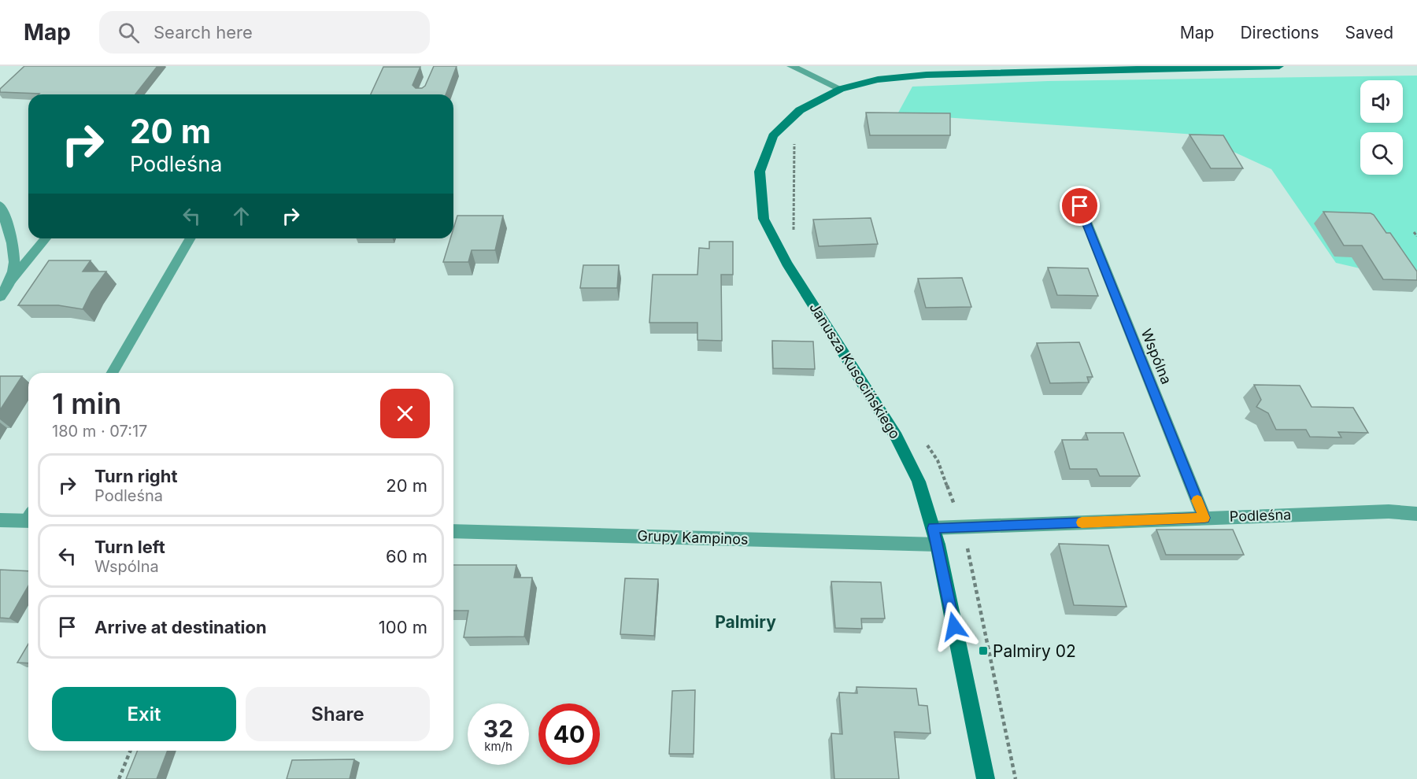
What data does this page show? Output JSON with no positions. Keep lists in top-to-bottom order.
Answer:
{
  "streets": {
    "street": [
      "Wspólna",
      "Janusza Kusocińskiego",
      "Podleśna",
      "Grupy Kampinos"
    ]
  },
  "crossings": [
    ["Wspólna", "Podleśna"],
    ["Janusza Kusocińskiego", "Podleśna"],
    ["Janusza Kusocińskiego", "Grupy Kampinos"]
  ],
  "districts": ["Palmiry"],
  "places": {
    "transit": ["Palmiry 02"]
  },
  "page": {
    "header": "Map",
    "search": "Search here",
    "nav": ["Map", "Directions", "Saved"],
    "turn": ["20 m", "Podleśna"],
    "heading": ["1 min", "180 m · 07:17"],
    "list": [
      {
        "name": "Turn right",
        "note": "Podleśna",
        "value": "20 m"
      },
      {
        "name": "Turn left",
        "note": "Wspólna",
        "value": "60 m"
      },
      {
        "name": "Arrive at destination",
        "value": "100 m"
      }
    ],
    "buttons": ["Exit", "Share"],
    "speed": "32 km/h",
    "limit": "40"
  }
}
